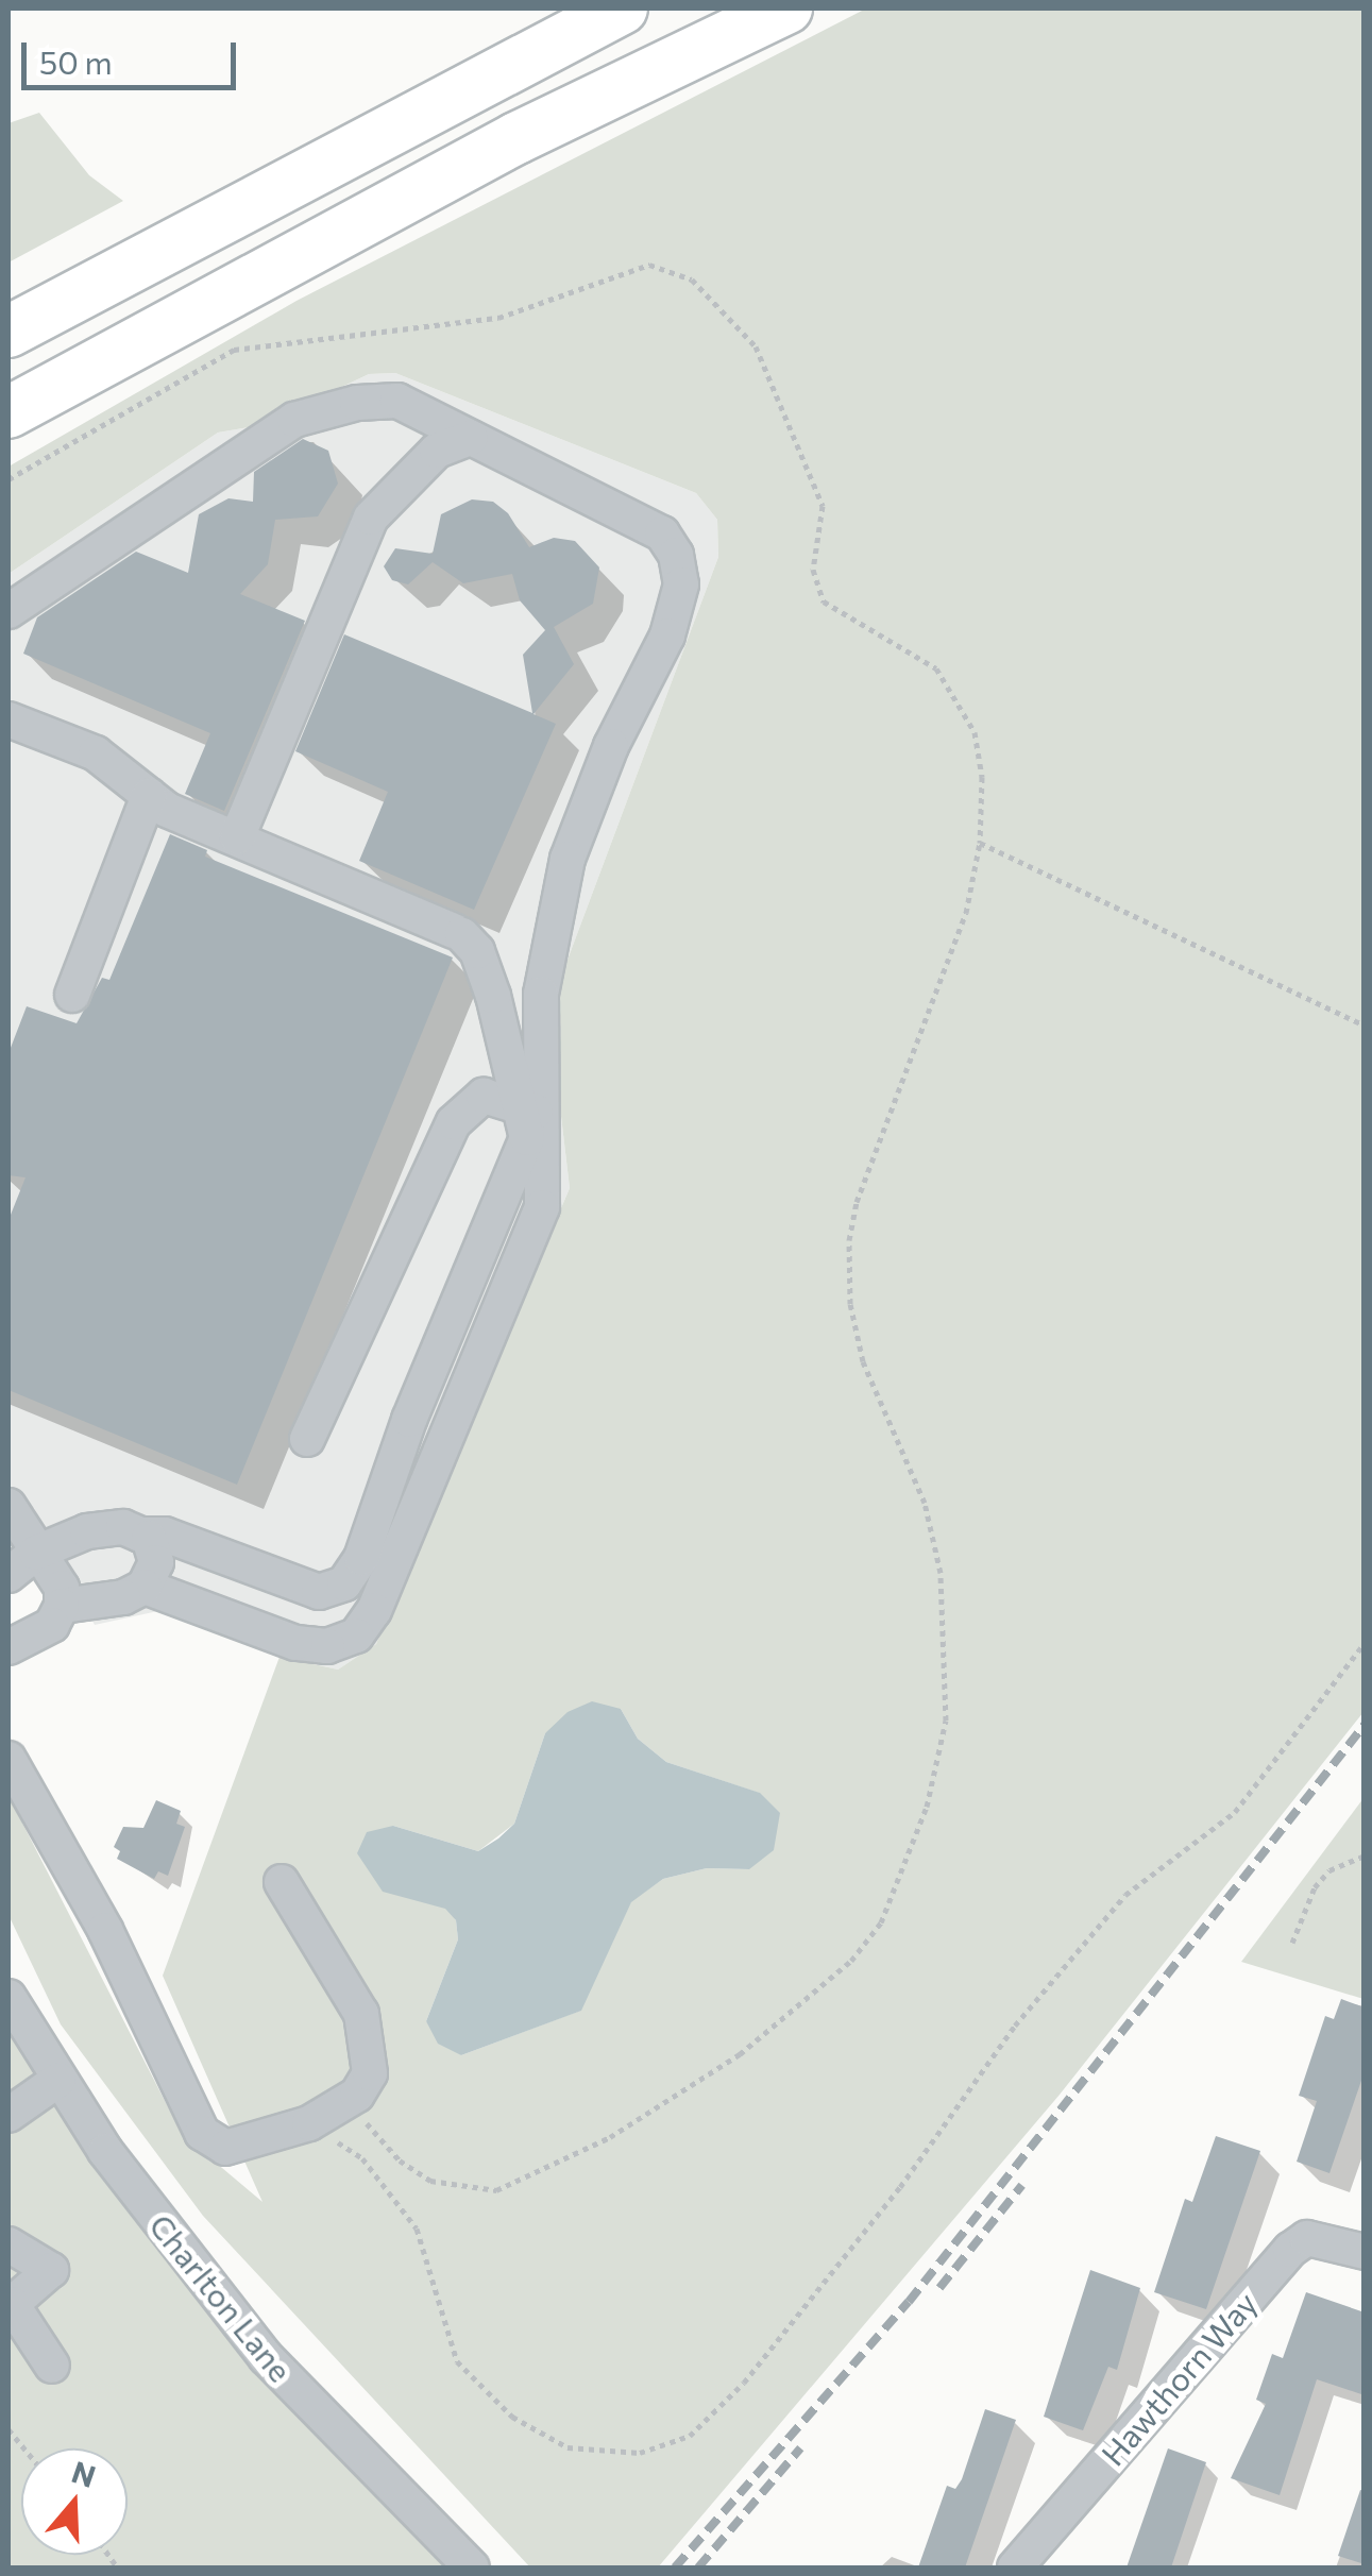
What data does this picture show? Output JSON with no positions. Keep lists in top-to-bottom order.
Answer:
{
  "streets": {
    "street": ["Charlton Lane", "Hawthorn Way"]
  },
  "scale_bar": "50 m",
  "north": "top"
}
